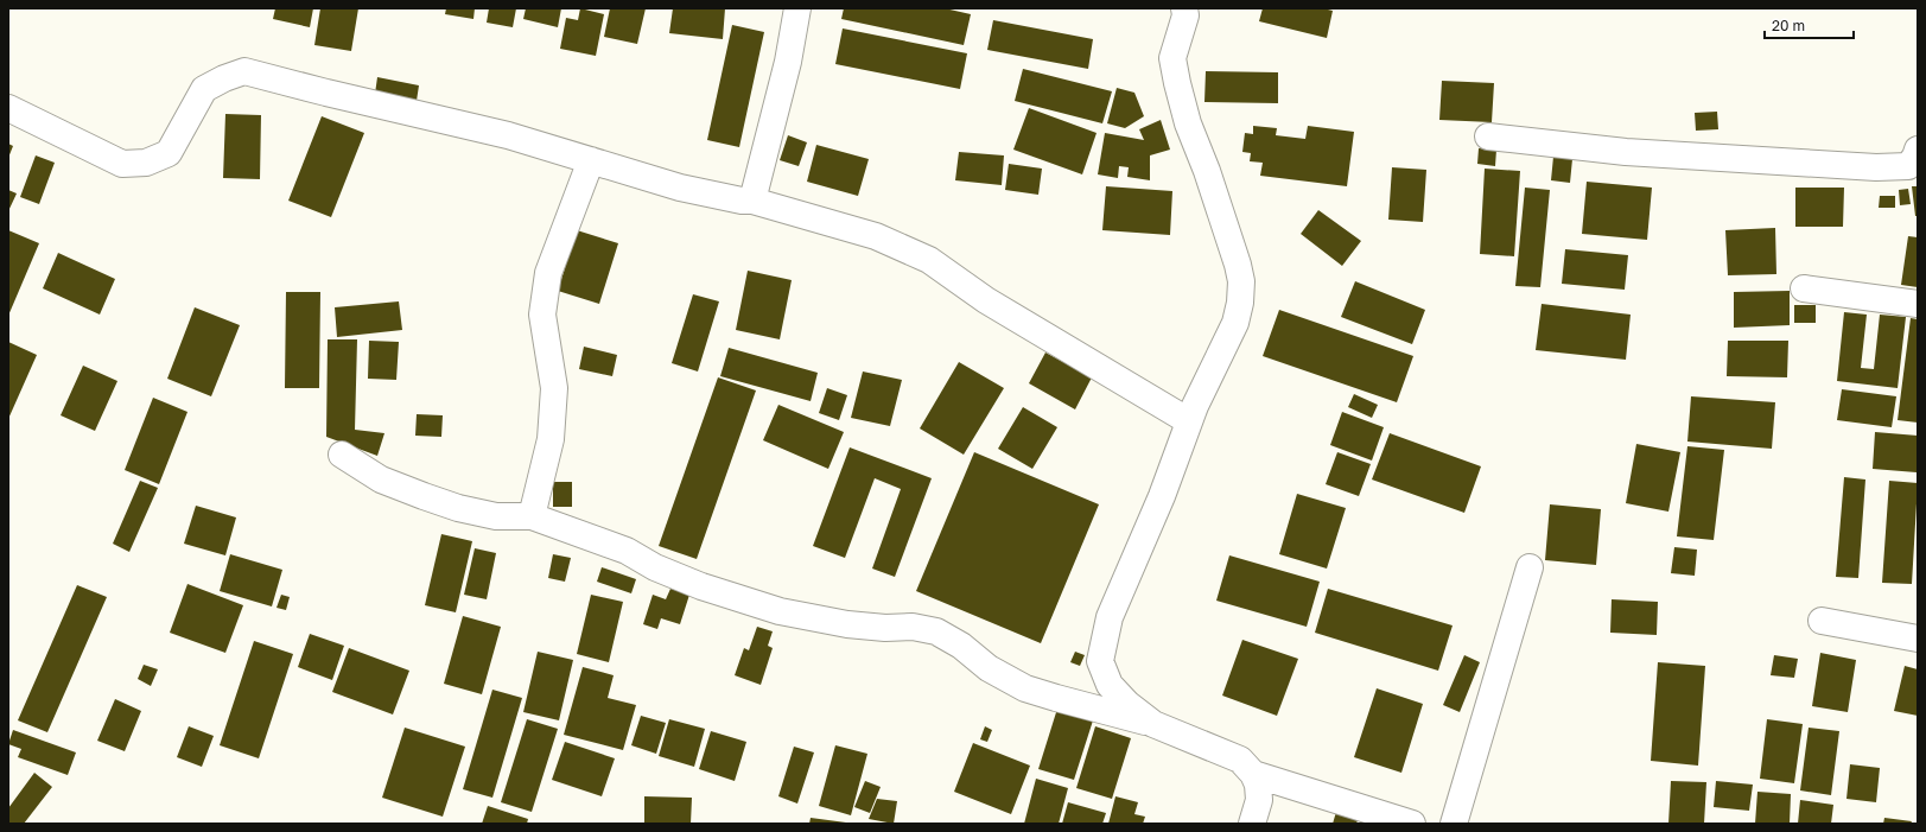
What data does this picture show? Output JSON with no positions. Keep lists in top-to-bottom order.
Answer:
{
  "scale_bar": "20 m"
}
